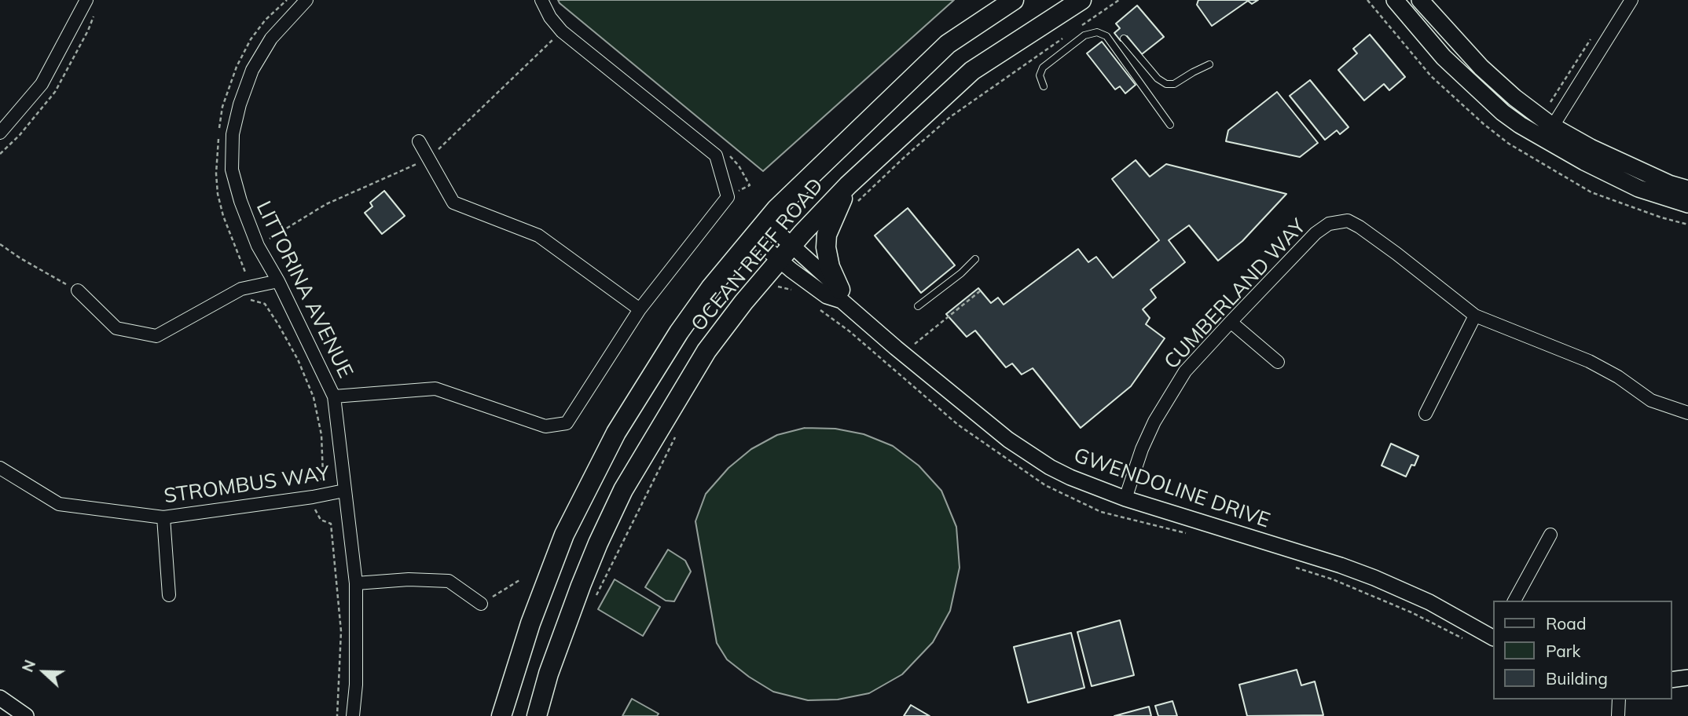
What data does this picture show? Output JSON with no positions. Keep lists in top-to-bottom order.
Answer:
{
  "streets": {
    "main road": ["OCEAN REEF ROAD"],
    "street": [
      "LITTORINA AVENUE",
      "CUMBERLAND WAY",
      "STROMBUS WAY",
      "GWENDOLINE DRIVE"
    ]
  },
  "crossings": [
    ["OCEAN REEF ROAD", "GWENDOLINE DRIVE"],
    ["LITTORINA AVENUE", "STROMBUS WAY"],
    ["CUMBERLAND WAY", "GWENDOLINE DRIVE"]
  ],
  "legend": ["Road", "Park", "Building"],
  "north": "left"
}
